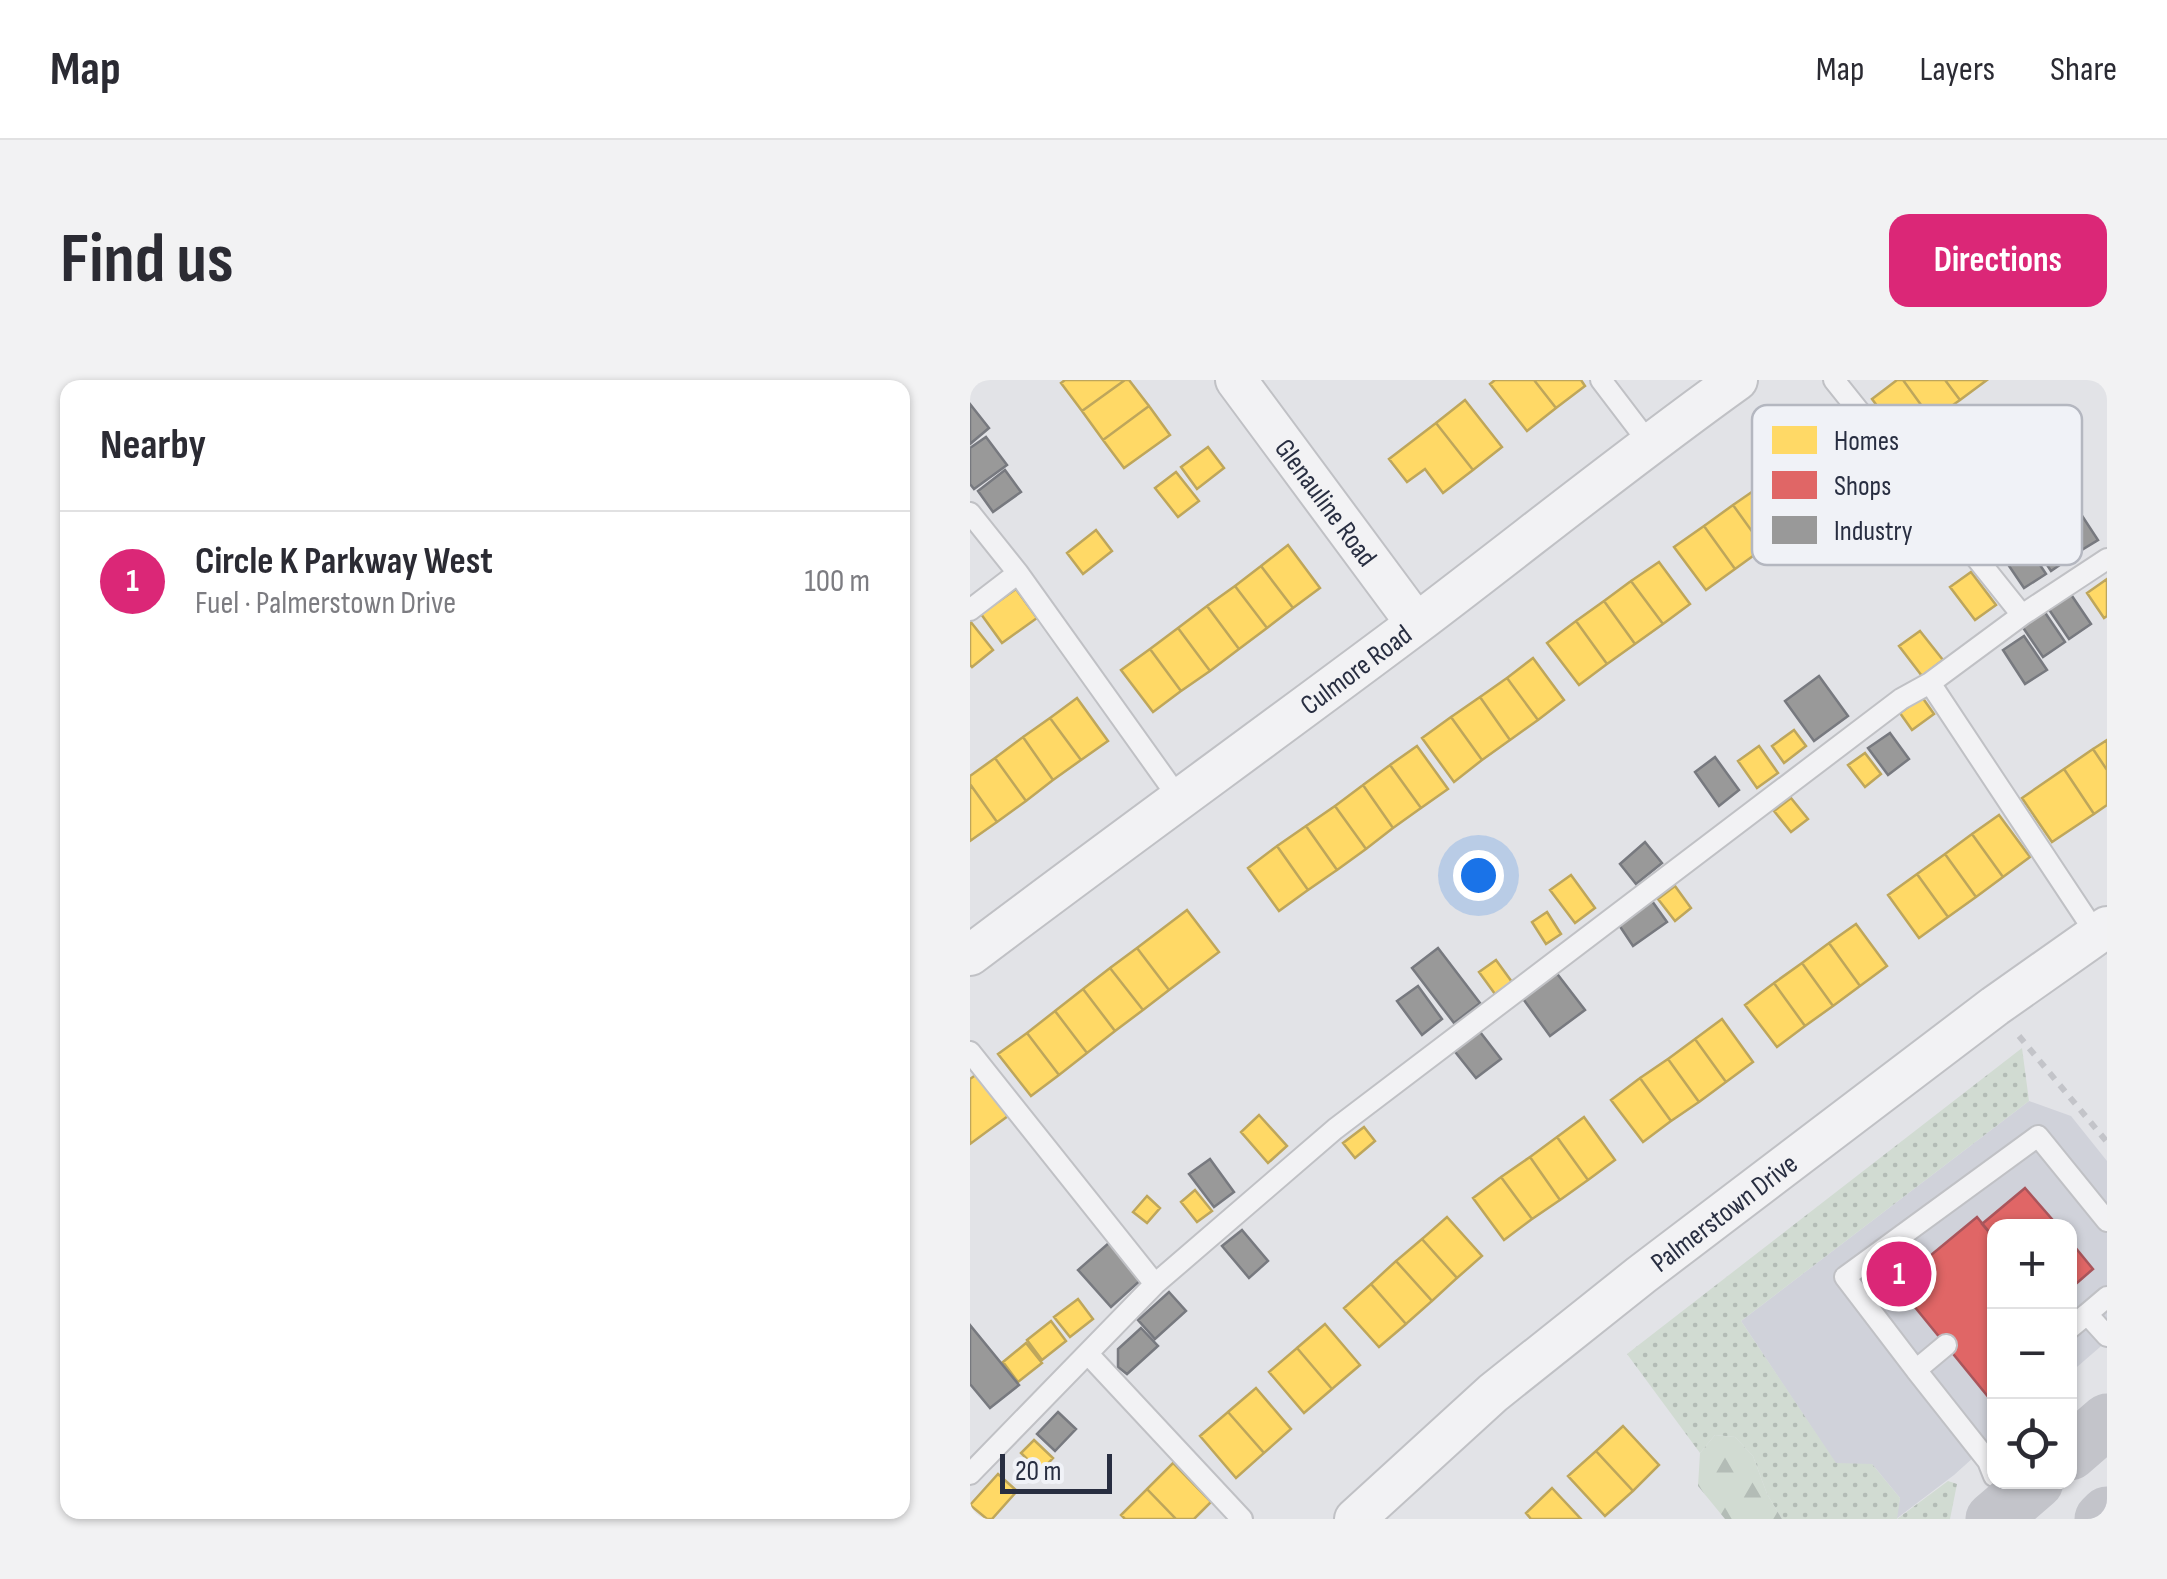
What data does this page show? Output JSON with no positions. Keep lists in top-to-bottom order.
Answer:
{
  "streets": {
    "street": ["Glenauline Road", "Culmore Road", "Palmerstown Drive"]
  },
  "crossings": [
    ["Glenauline Road", "Culmore Road"]
  ],
  "legend": ["Homes", "Shops", "Industry"],
  "scale_bar": "20 m",
  "page": {
    "header": "Map",
    "nav": ["Map", "Layers", "Share"],
    "buttons": "Directions",
    "title": "Find us",
    "heading": "Nearby",
    "list": [
      {
        "mark": "1",
        "name": "Circle K Parkway West",
        "note": "Fuel · Palmerstown Drive",
        "value": "100 m"
      }
    ],
    "map_buttons": ["+", "−"],
    "pins": "1",
    "scale": "20 m"
  }
}
